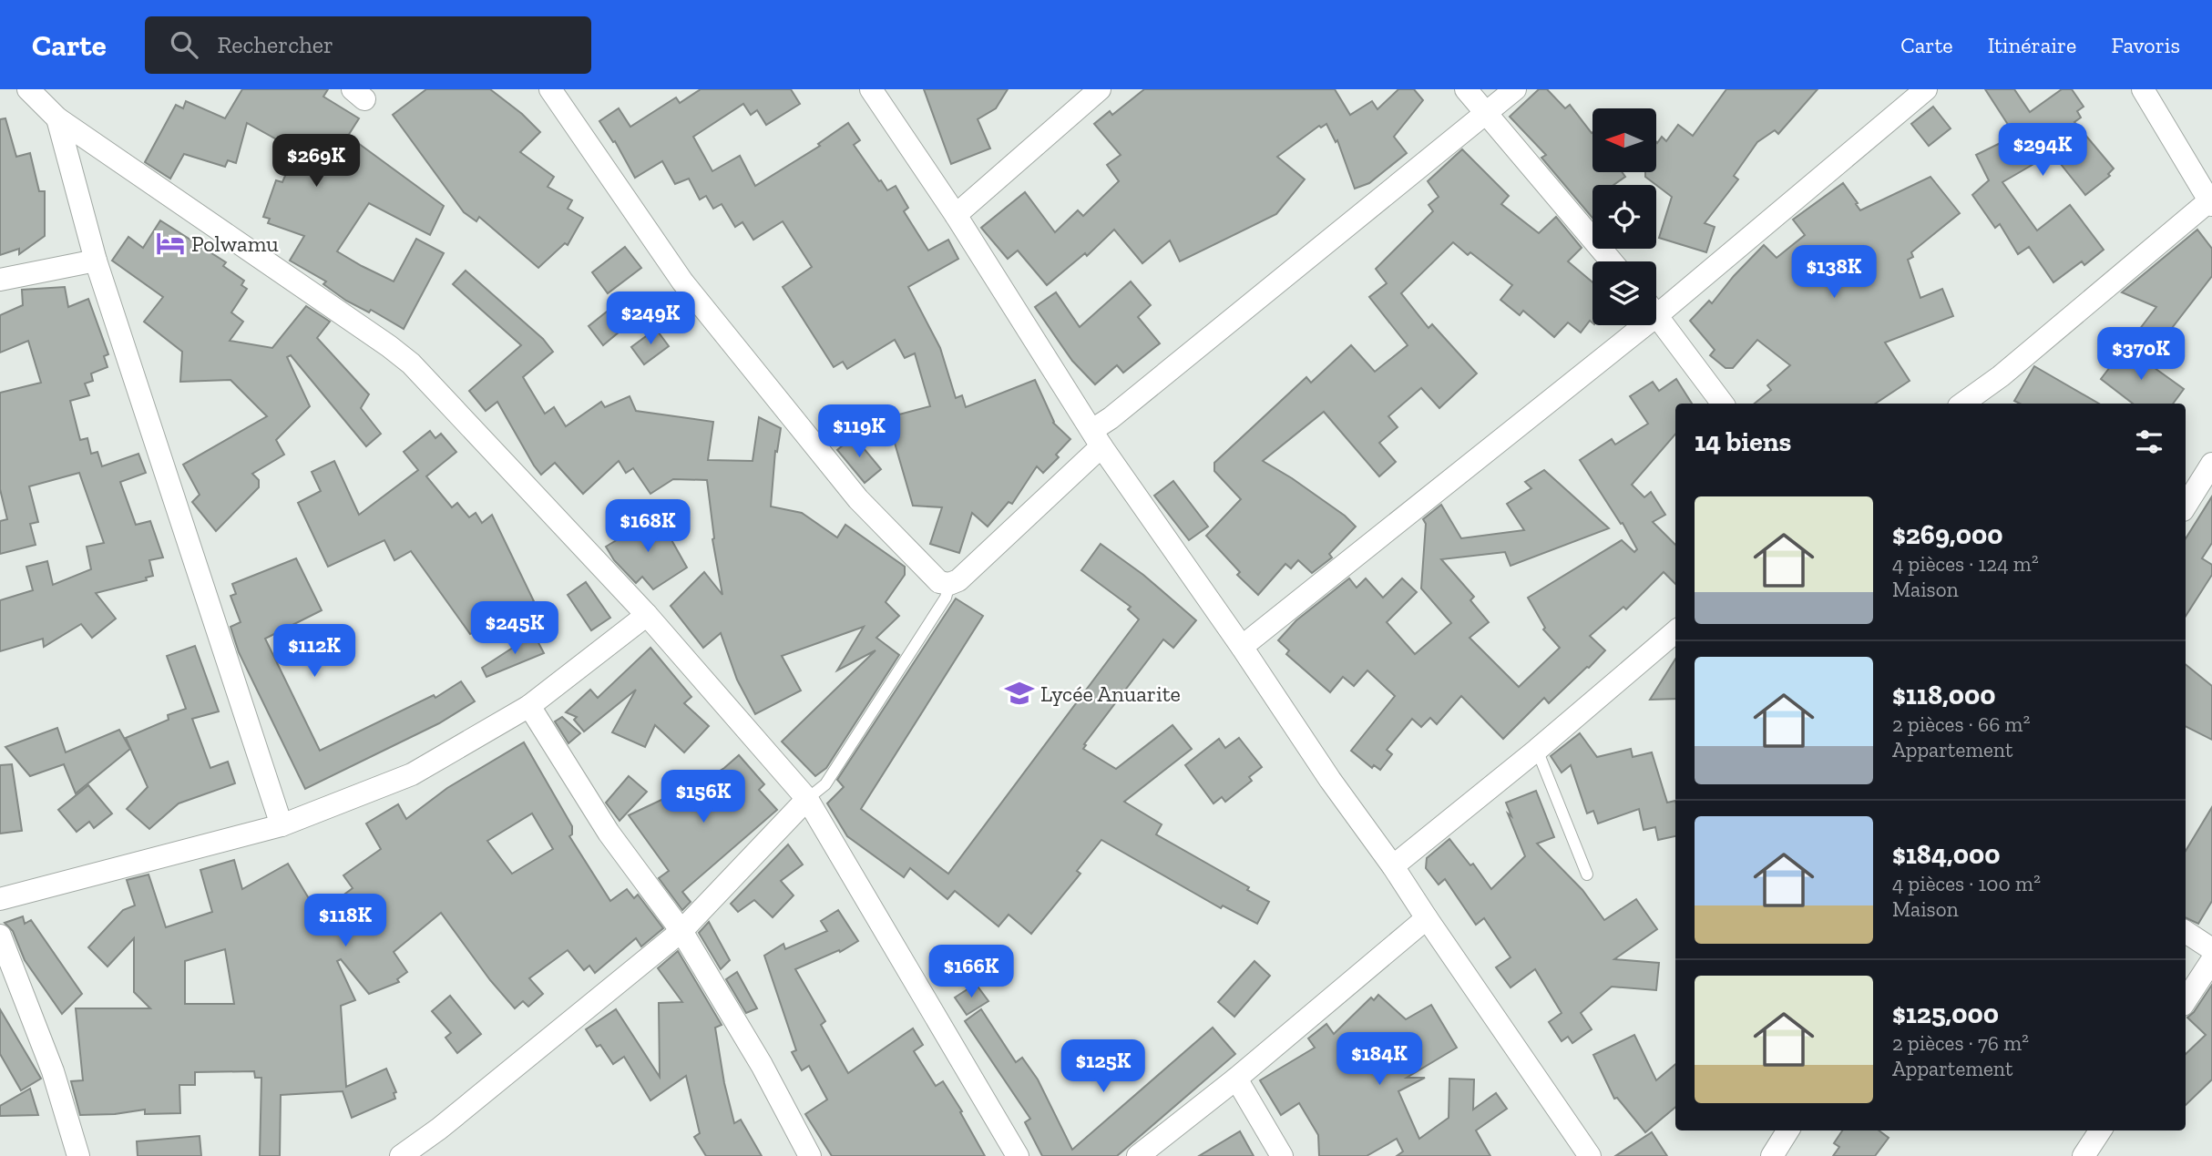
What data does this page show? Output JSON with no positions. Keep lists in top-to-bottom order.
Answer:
{
  "places": {
    "hotel": ["Polwamu"],
    "school or university": ["Lycée Anuarite"]
  },
  "north": "left",
  "page": {
    "header": "Carte",
    "search": "Rechercher",
    "nav": ["Carte", "Itinéraire", "Favoris"],
    "price": [
      "$294K",
      "$269K",
      "$138K",
      "$249K",
      "$370K",
      "$119K",
      "$168K",
      "$245K",
      "$112K",
      "$156K",
      "$118K",
      "$166K",
      "$184K",
      "$125K"
    ],
    "heading": "14 biens",
    "list": [
      {
        "name": "$269,000",
        "note": "4 pièces · 124 m² · Maison"
      },
      {
        "name": "$118,000",
        "note": "2 pièces · 66 m² · Appartement"
      },
      {
        "name": "$184,000",
        "note": "4 pièces · 100 m² · Maison"
      },
      {
        "name": "$125,000",
        "note": "2 pièces · 76 m² · Appartement"
      }
    ]
  }
}
